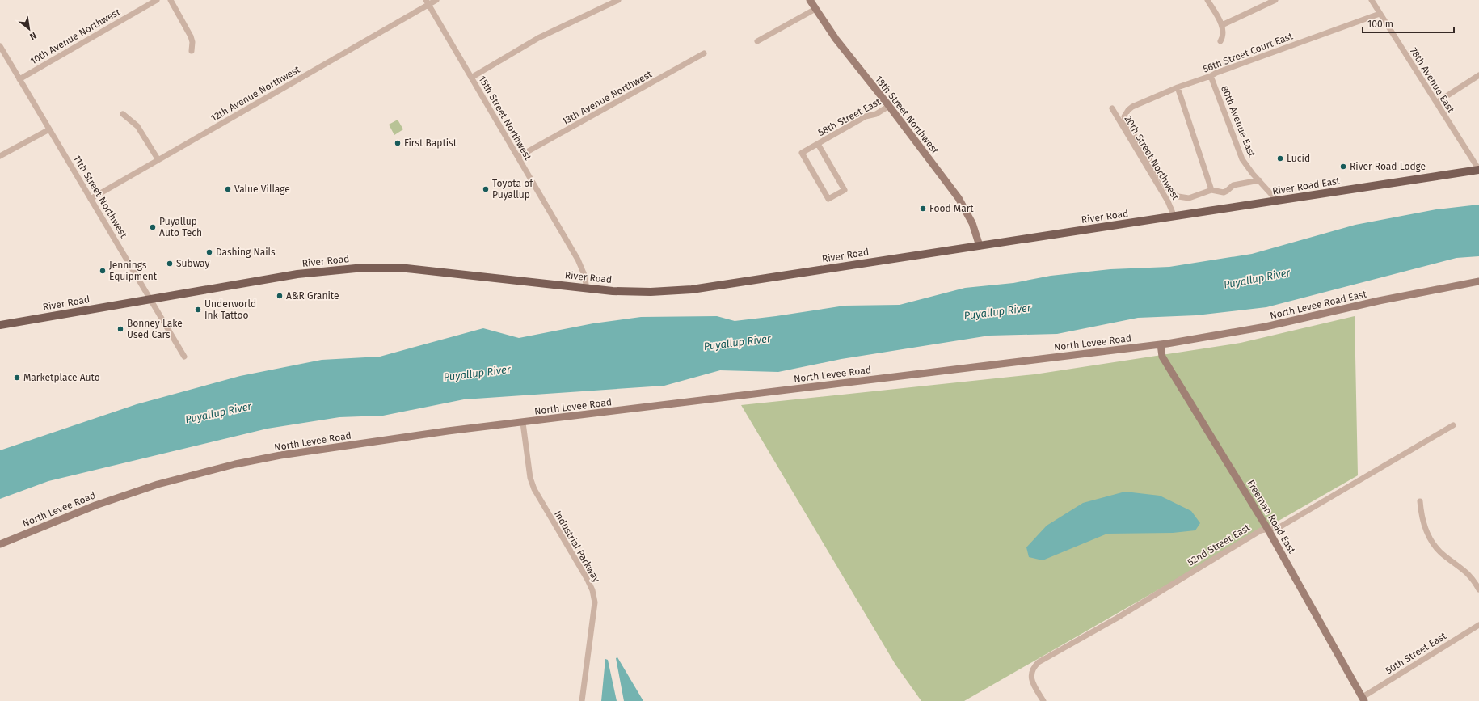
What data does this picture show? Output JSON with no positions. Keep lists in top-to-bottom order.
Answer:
{
  "streets": {
    "main road": ["River Road East", "River Road"],
    "street": [
      "10th Avenue Northwest",
      "56th Street Court East",
      "78th Avenue East",
      "12th Avenue Northwest",
      "13th Avenue Northwest",
      "18th Street Northwest",
      "58th Street East",
      "15th Street Northwest",
      "80th Avenue East",
      "20th Street Northwest",
      "11th Street Northwest",
      "North Levee Road East",
      "North Levee Road",
      "Freeman Road East",
      "52nd Street East",
      "Industrial Parkway",
      "50th Street East"
    ]
  },
  "crossings": [
    ["10th Avenue Northwest", "11th Street Northwest"],
    ["56th Street Court East", "78th Avenue East"],
    ["56th Street Court East", "80th Avenue East"],
    ["78th Avenue East", "River Road East"],
    ["12th Avenue Northwest", "15th Street Northwest"],
    ["12th Avenue Northwest", "11th Street Northwest"],
    ["13th Avenue Northwest", "15th Street Northwest"],
    ["18th Street Northwest", "58th Street East"],
    ["18th Street Northwest", "River Road"],
    ["15th Street Northwest", "River Road"],
    ["80th Avenue East", "River Road East"],
    ["20th Street Northwest", "River Road East"],
    ["20th Street Northwest", "River Road"],
    ["River Road East", "River Road"],
    ["11th Street Northwest", "River Road"],
    ["North Levee Road East", "North Levee Road"],
    ["North Levee Road East", "Freeman Road East"],
    ["North Levee Road", "Freeman Road East"],
    ["North Levee Road", "Industrial Parkway"],
    ["Freeman Road East", "52nd Street East"],
    ["Freeman Road East", "50th Street East"]
  ],
  "water": ["Puyallup River"],
  "places": [
    "First Baptist",
    "Lucid",
    "River Road Lodge",
    "Value Village",
    "Toyota of Puyallup",
    "Food Mart",
    "Puyallup Auto Tech",
    "Dashing Nails",
    "Subway",
    "Jennings Equipment",
    "A&R Granite",
    "Underworld Ink Tattoo",
    "Bonney Lake Used Cars",
    "Marketplace Auto"
  ],
  "scale_bar": "100 m",
  "north": "bottom right"
}
